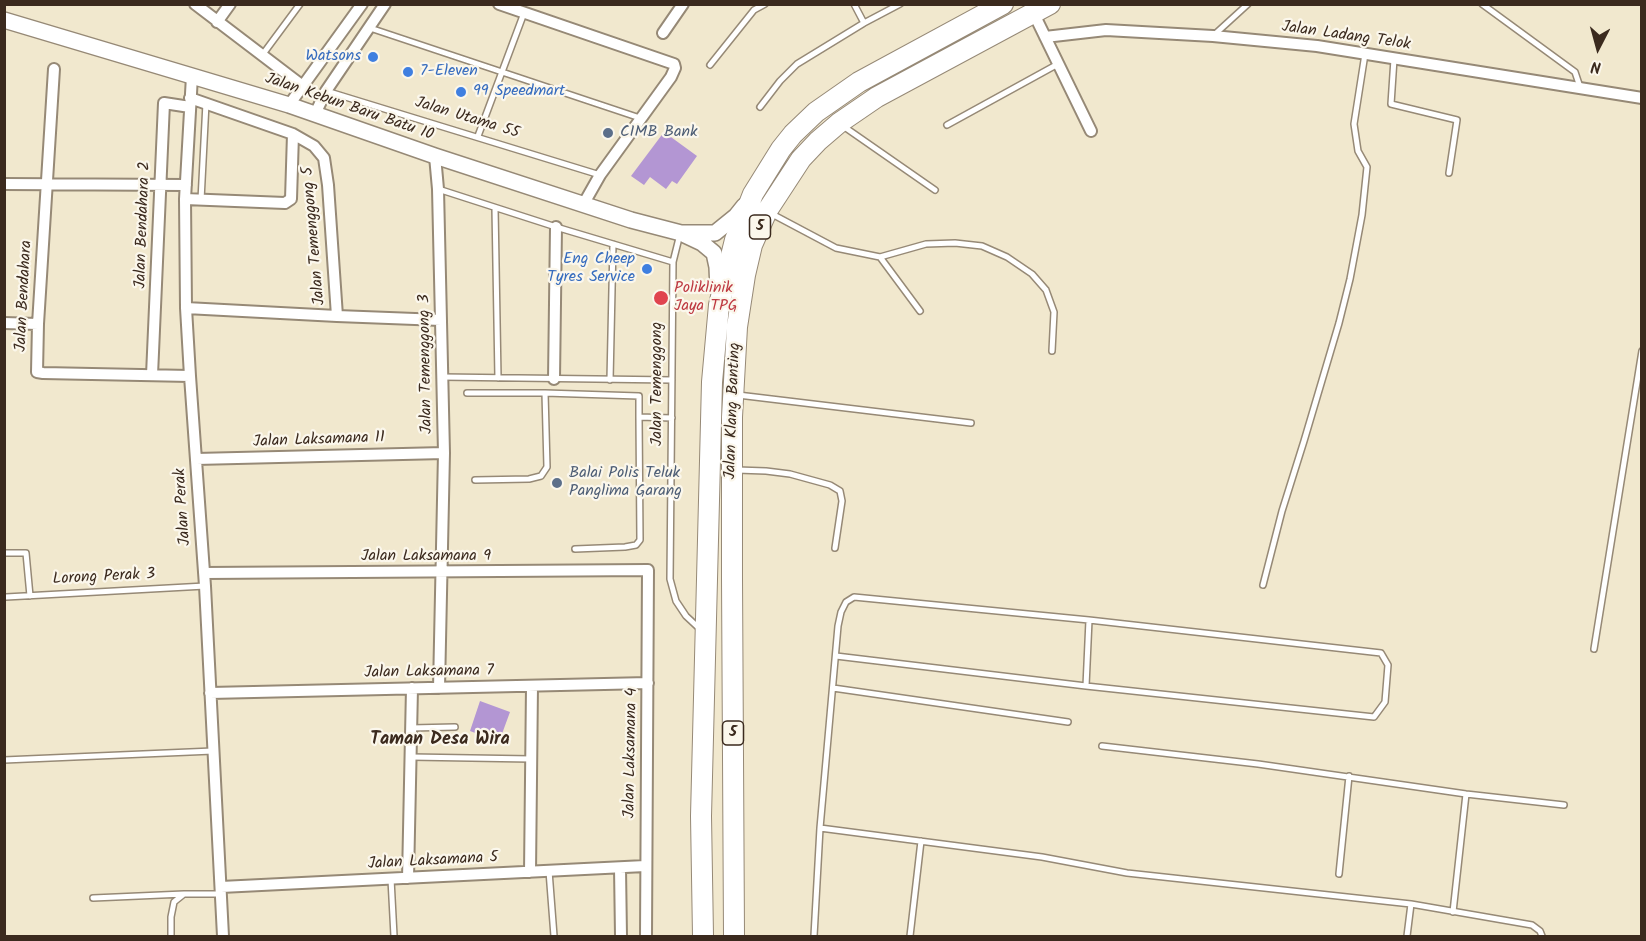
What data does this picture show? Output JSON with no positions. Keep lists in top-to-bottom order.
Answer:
{
  "streets": {
    "highway": ["5", "Jalan Klang Banting"],
    "street": [
      "Jalan Ladang Telok",
      "Jalan Kebun Baru Batu 10",
      "Jalan Bendahara 2",
      "Jalan Temenggong 5",
      "Jalan Bendahara",
      "Jalan Temenggong 3",
      "Jalan Laksamana 11",
      "Jalan Perak",
      "Jalan Laksamana 9",
      "Jalan Laksamana 7",
      "Jalan Laksamana 4",
      "Jalan Laksamana 5"
    ],
    "lane": ["Jalan Utama 55", "Jalan Temenggong", "Lorong Perak 3"]
  },
  "crossings": [
    ["Jalan Kebun Baru Batu 10", "Jalan Temenggong 3"],
    ["Jalan Kebun Baru Batu 10", "Jalan Temenggong"],
    ["Jalan Kebun Baru Batu 10", "Jalan Perak"],
    ["Jalan Bendahara 2", "Jalan Temenggong 5"],
    ["Jalan Bendahara 2", "Jalan Bendahara"],
    ["Jalan Bendahara 2", "Jalan Perak"],
    ["Jalan Temenggong 5", "Jalan Perak"],
    ["Jalan Bendahara", "Jalan Perak"],
    ["Jalan Temenggong 3", "Jalan Laksamana 11"],
    ["Jalan Temenggong 3", "Jalan Laksamana 9"],
    ["Jalan Temenggong 3", "Jalan Laksamana 7"],
    ["Jalan Temenggong", "Jalan Klang Banting"],
    ["Jalan Laksamana 11", "Jalan Perak"],
    ["Jalan Perak", "Jalan Laksamana 9"],
    ["Jalan Perak", "Lorong Perak 3"],
    ["Jalan Perak", "Jalan Laksamana 7"],
    ["Jalan Perak", "Jalan Laksamana 5"],
    ["Jalan Laksamana 9", "Jalan Laksamana 4"],
    ["Jalan Laksamana 7", "Jalan Laksamana 4"],
    ["Jalan Laksamana 4", "Jalan Laksamana 5"]
  ],
  "districts": ["Taman Desa Wira"],
  "places": [
    "Watsons",
    "7-Eleven",
    "99 Speedmart",
    "CIMB Bank",
    "Eng Cheep Tyres Service",
    "Poliklinik Jaya TPG",
    "Balai Polis Teluk Panglima Garang"
  ],
  "north": "bottom"
}
